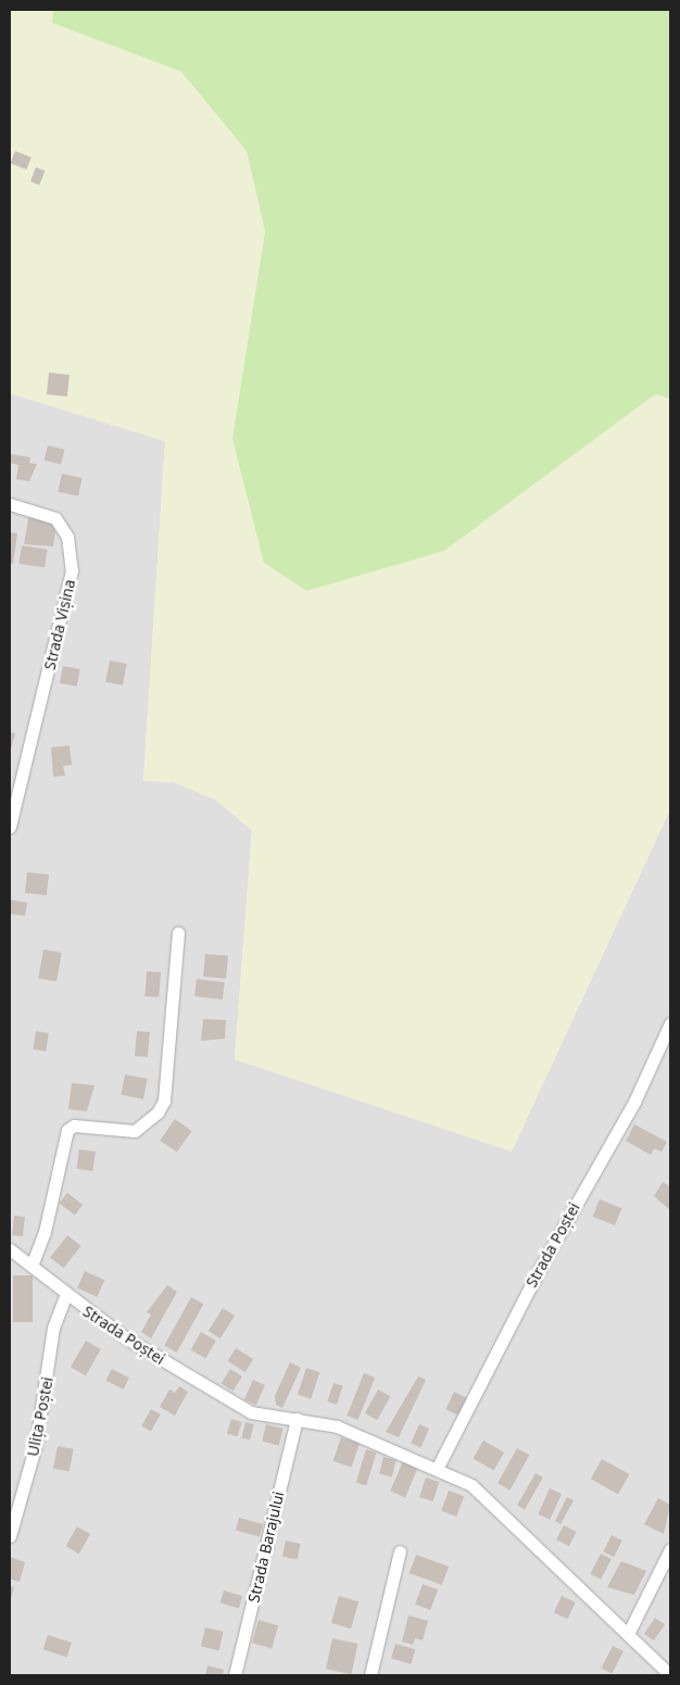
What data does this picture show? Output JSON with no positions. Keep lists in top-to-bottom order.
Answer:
{
  "streets": {
    "street": [
      "Strada Vișina",
      "Strada Poștei",
      "Ulița Poștei",
      "Strada Barajului"
    ]
  },
  "crossings": [
    ["Strada Poștei", "Ulița Poștei"],
    ["Strada Poștei", "Strada Barajului"]
  ]
}
